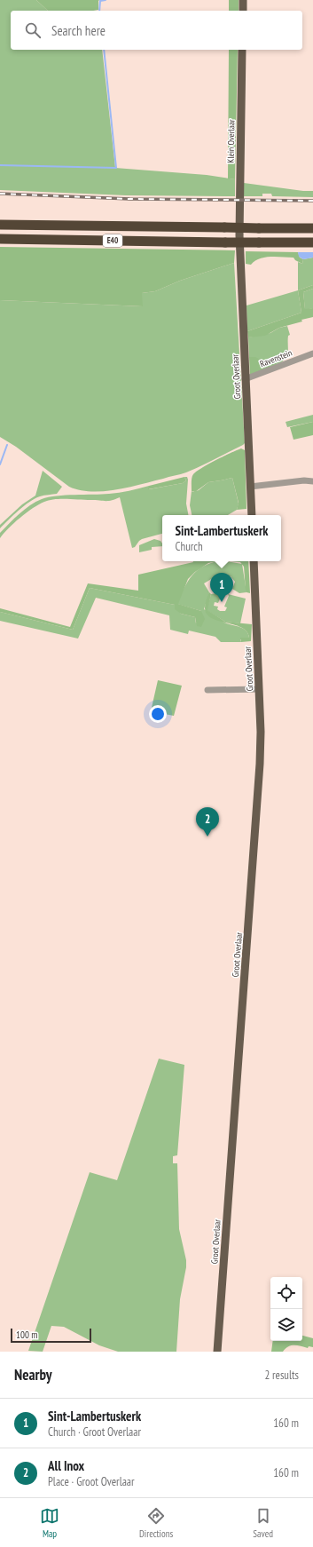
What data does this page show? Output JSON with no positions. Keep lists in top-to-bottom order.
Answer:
{
  "streets": {
    "highway": ["E40"],
    "main road": ["Klein Overlaar", "Groot Overlaar"],
    "street": ["Ravenstein"]
  },
  "crossings": [
    ["Klein Overlaar", "Groot Overlaar"],
    ["Ravenstein", "Groot Overlaar"]
  ],
  "scale_bar": "100 m",
  "page": {
    "search": "Search here",
    "popup": ["Sint-Lambertuskerk", "Church"],
    "pins": ["1", "2"],
    "scale": "100 m",
    "heading": ["Nearby", "2 results"],
    "list": [
      {
        "mark": "1",
        "name": "Sint-Lambertuskerk",
        "note": "Church · Groot Overlaar",
        "value": "160 m"
      },
      {
        "mark": "2",
        "name": "All Inox",
        "note": "Place · Groot Overlaar",
        "value": "160 m"
      }
    ],
    "nav": ["Map", "Directions", "Saved"]
  }
}
